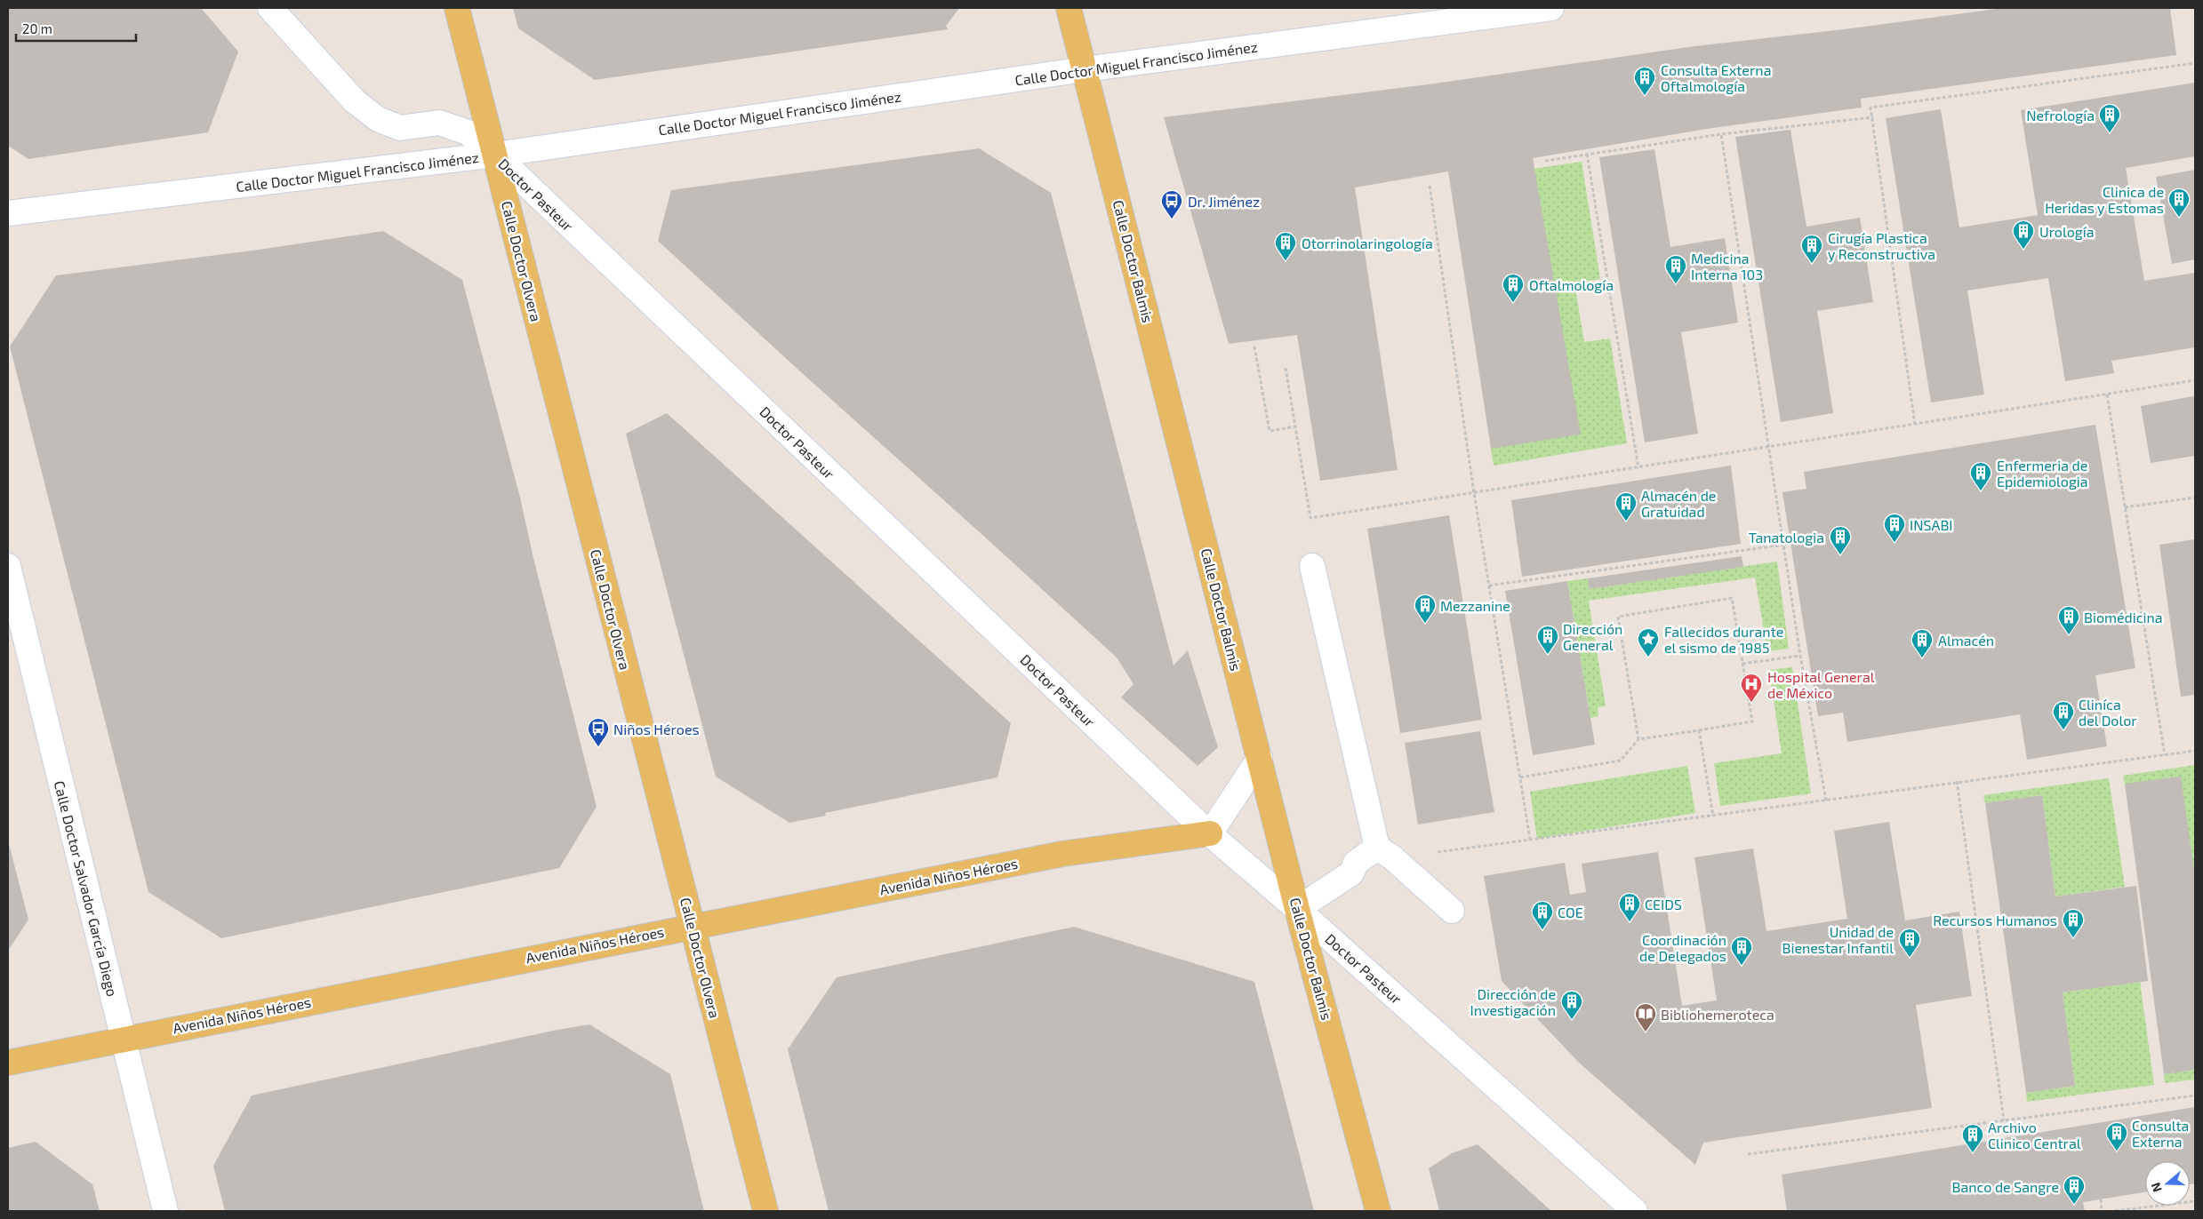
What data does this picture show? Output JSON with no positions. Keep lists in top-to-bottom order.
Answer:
{
  "streets": {
    "main road": ["Calle Doctor Olvera", "Calle Doctor Balmis", "Avenida Niños Héroes"],
    "street": ["Calle Doctor Miguel Francisco Jiménez", "Doctor Pasteur", "Calle Doctor Salvador García Diego"]
  },
  "crossings": [
    ["Calle Doctor Miguel Francisco Jiménez", "Doctor Pasteur"],
    ["Calle Doctor Miguel Francisco Jiménez", "Calle Doctor Olvera"],
    ["Calle Doctor Miguel Francisco Jiménez", "Calle Doctor Balmis"],
    ["Doctor Pasteur", "Calle Doctor Olvera"],
    ["Doctor Pasteur", "Calle Doctor Balmis"],
    ["Doctor Pasteur", "Avenida Niños Héroes"],
    ["Calle Doctor Olvera", "Avenida Niños Héroes"],
    ["Avenida Niños Héroes", "Calle Doctor Salvador García Diego"]
  ],
  "places": {
    "building": [
      "Consulta Externa Oftalmología",
      "Nefrología",
      "Clinica de Heridas y Estomas",
      "Urología",
      "Otorrinolaringología",
      "Cirugía Plastica y Reconstructiva",
      "Medicina Interna 103",
      "Oftalmología",
      "Enfermeria de Epidemiologia",
      "Almacén de Gratuidad",
      "INSABI",
      "Tanatologia",
      "Mezzanine",
      "Biomédicina",
      "Dirección General",
      "Almacén",
      "Cliníca del Dolor",
      "CEIDS",
      "COE",
      "Recursos Humanos",
      "Unidad de Bienestar Infantil",
      "Coordinación de Delegados",
      "Dirección de Investigación",
      "Consulta Externa",
      "Archivo Clinico Central",
      "Banco de Sangre"
    ],
    "bus stop": ["Dr. Jiménez", "Niños Héroes"],
    "place": ["Fallecidos durante el sismo de 1985"],
    "hospital": ["Hospital General de México"],
    "library": ["Bibliohemeroteca"]
  },
  "scale_bar": "20 m",
  "north": "left"
}
